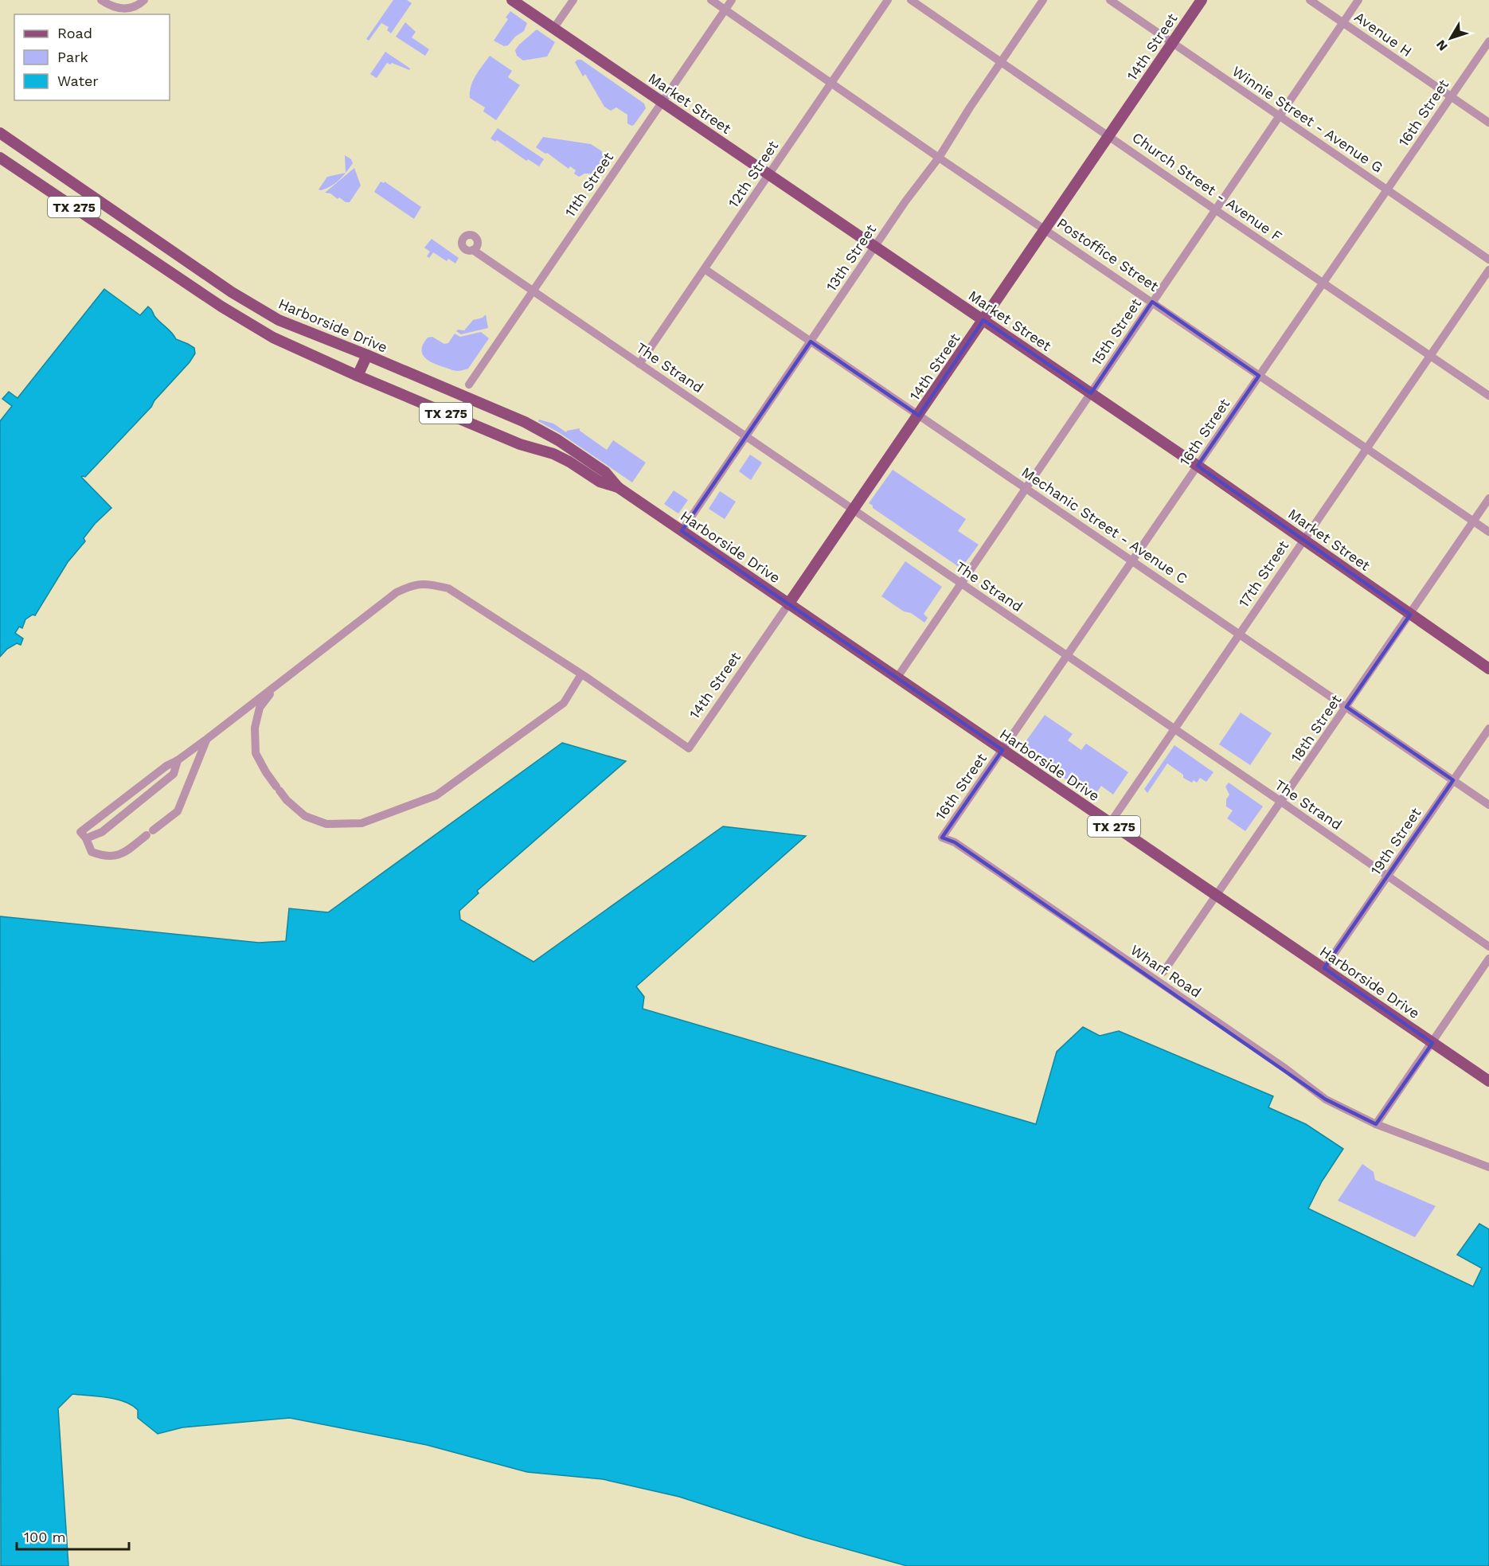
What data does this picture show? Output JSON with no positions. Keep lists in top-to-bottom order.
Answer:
{
  "streets": {
    "main road": [
      "14th Street",
      "Market Street",
      "TX 275",
      "Harborside Drive"
    ],
    "street": [
      "Avenue H",
      "16th Street",
      "Winnie Street - Avenue G",
      "12th Street",
      "11th Street",
      "Church Street - Avenue F",
      "Postoffice Street",
      "13th Street",
      "15th Street",
      "The Strand",
      "Mechanic Street - Avenue C",
      "17th Street",
      "18th Street",
      "19th Street",
      "Wharf Road"
    ]
  },
  "crossings": [
    ["Avenue H", "16th Street"],
    ["Avenue H", "15th Street"],
    ["14th Street", "Market Street"],
    ["14th Street", "Winnie Street - Avenue G"],
    ["14th Street", "Church Street - Avenue F"],
    ["14th Street", "Postoffice Street"],
    ["14th Street", "Harborside Drive"],
    ["14th Street", "The Strand"],
    ["14th Street", "Mechanic Street - Avenue C"],
    ["Market Street", "16th Street"],
    ["Market Street", "12th Street"],
    ["Market Street", "11th Street"],
    ["Market Street", "13th Street"],
    ["Market Street", "15th Street"],
    ["Market Street", "17th Street"],
    ["Market Street", "18th Street"],
    ["16th Street", "Winnie Street - Avenue G"],
    ["16th Street", "Church Street - Avenue F"],
    ["16th Street", "Postoffice Street"],
    ["16th Street", "Harborside Drive"],
    ["16th Street", "The Strand"],
    ["16th Street", "Mechanic Street - Avenue C"],
    ["16th Street", "Wharf Road"],
    ["Winnie Street - Avenue G", "15th Street"],
    ["12th Street", "Postoffice Street"],
    ["12th Street", "The Strand"],
    ["12th Street", "Mechanic Street - Avenue C"],
    ["11th Street", "Postoffice Street"],
    ["11th Street", "The Strand"],
    ["Church Street - Avenue F", "13th Street"],
    ["Church Street - Avenue F", "15th Street"],
    ["Church Street - Avenue F", "17th Street"],
    ["Postoffice Street", "13th Street"],
    ["Postoffice Street", "15th Street"],
    ["Postoffice Street", "17th Street"],
    ["Postoffice Street", "18th Street"],
    ["13th Street", "Harborside Drive"],
    ["13th Street", "The Strand"],
    ["13th Street", "Mechanic Street - Avenue C"],
    ["Harborside Drive", "15th Street"],
    ["Harborside Drive", "17th Street"],
    ["Harborside Drive", "18th Street"],
    ["Harborside Drive", "19th Street"],
    ["15th Street", "The Strand"],
    ["15th Street", "Mechanic Street - Avenue C"],
    ["The Strand", "17th Street"],
    ["The Strand", "18th Street"],
    ["The Strand", "19th Street"],
    ["Mechanic Street - Avenue C", "17th Street"],
    ["Mechanic Street - Avenue C", "18th Street"],
    ["Mechanic Street - Avenue C", "19th Street"]
  ],
  "legend": ["Road", "Park", "Water"],
  "scale_bar": "100 m",
  "north": "bottom left"
}
